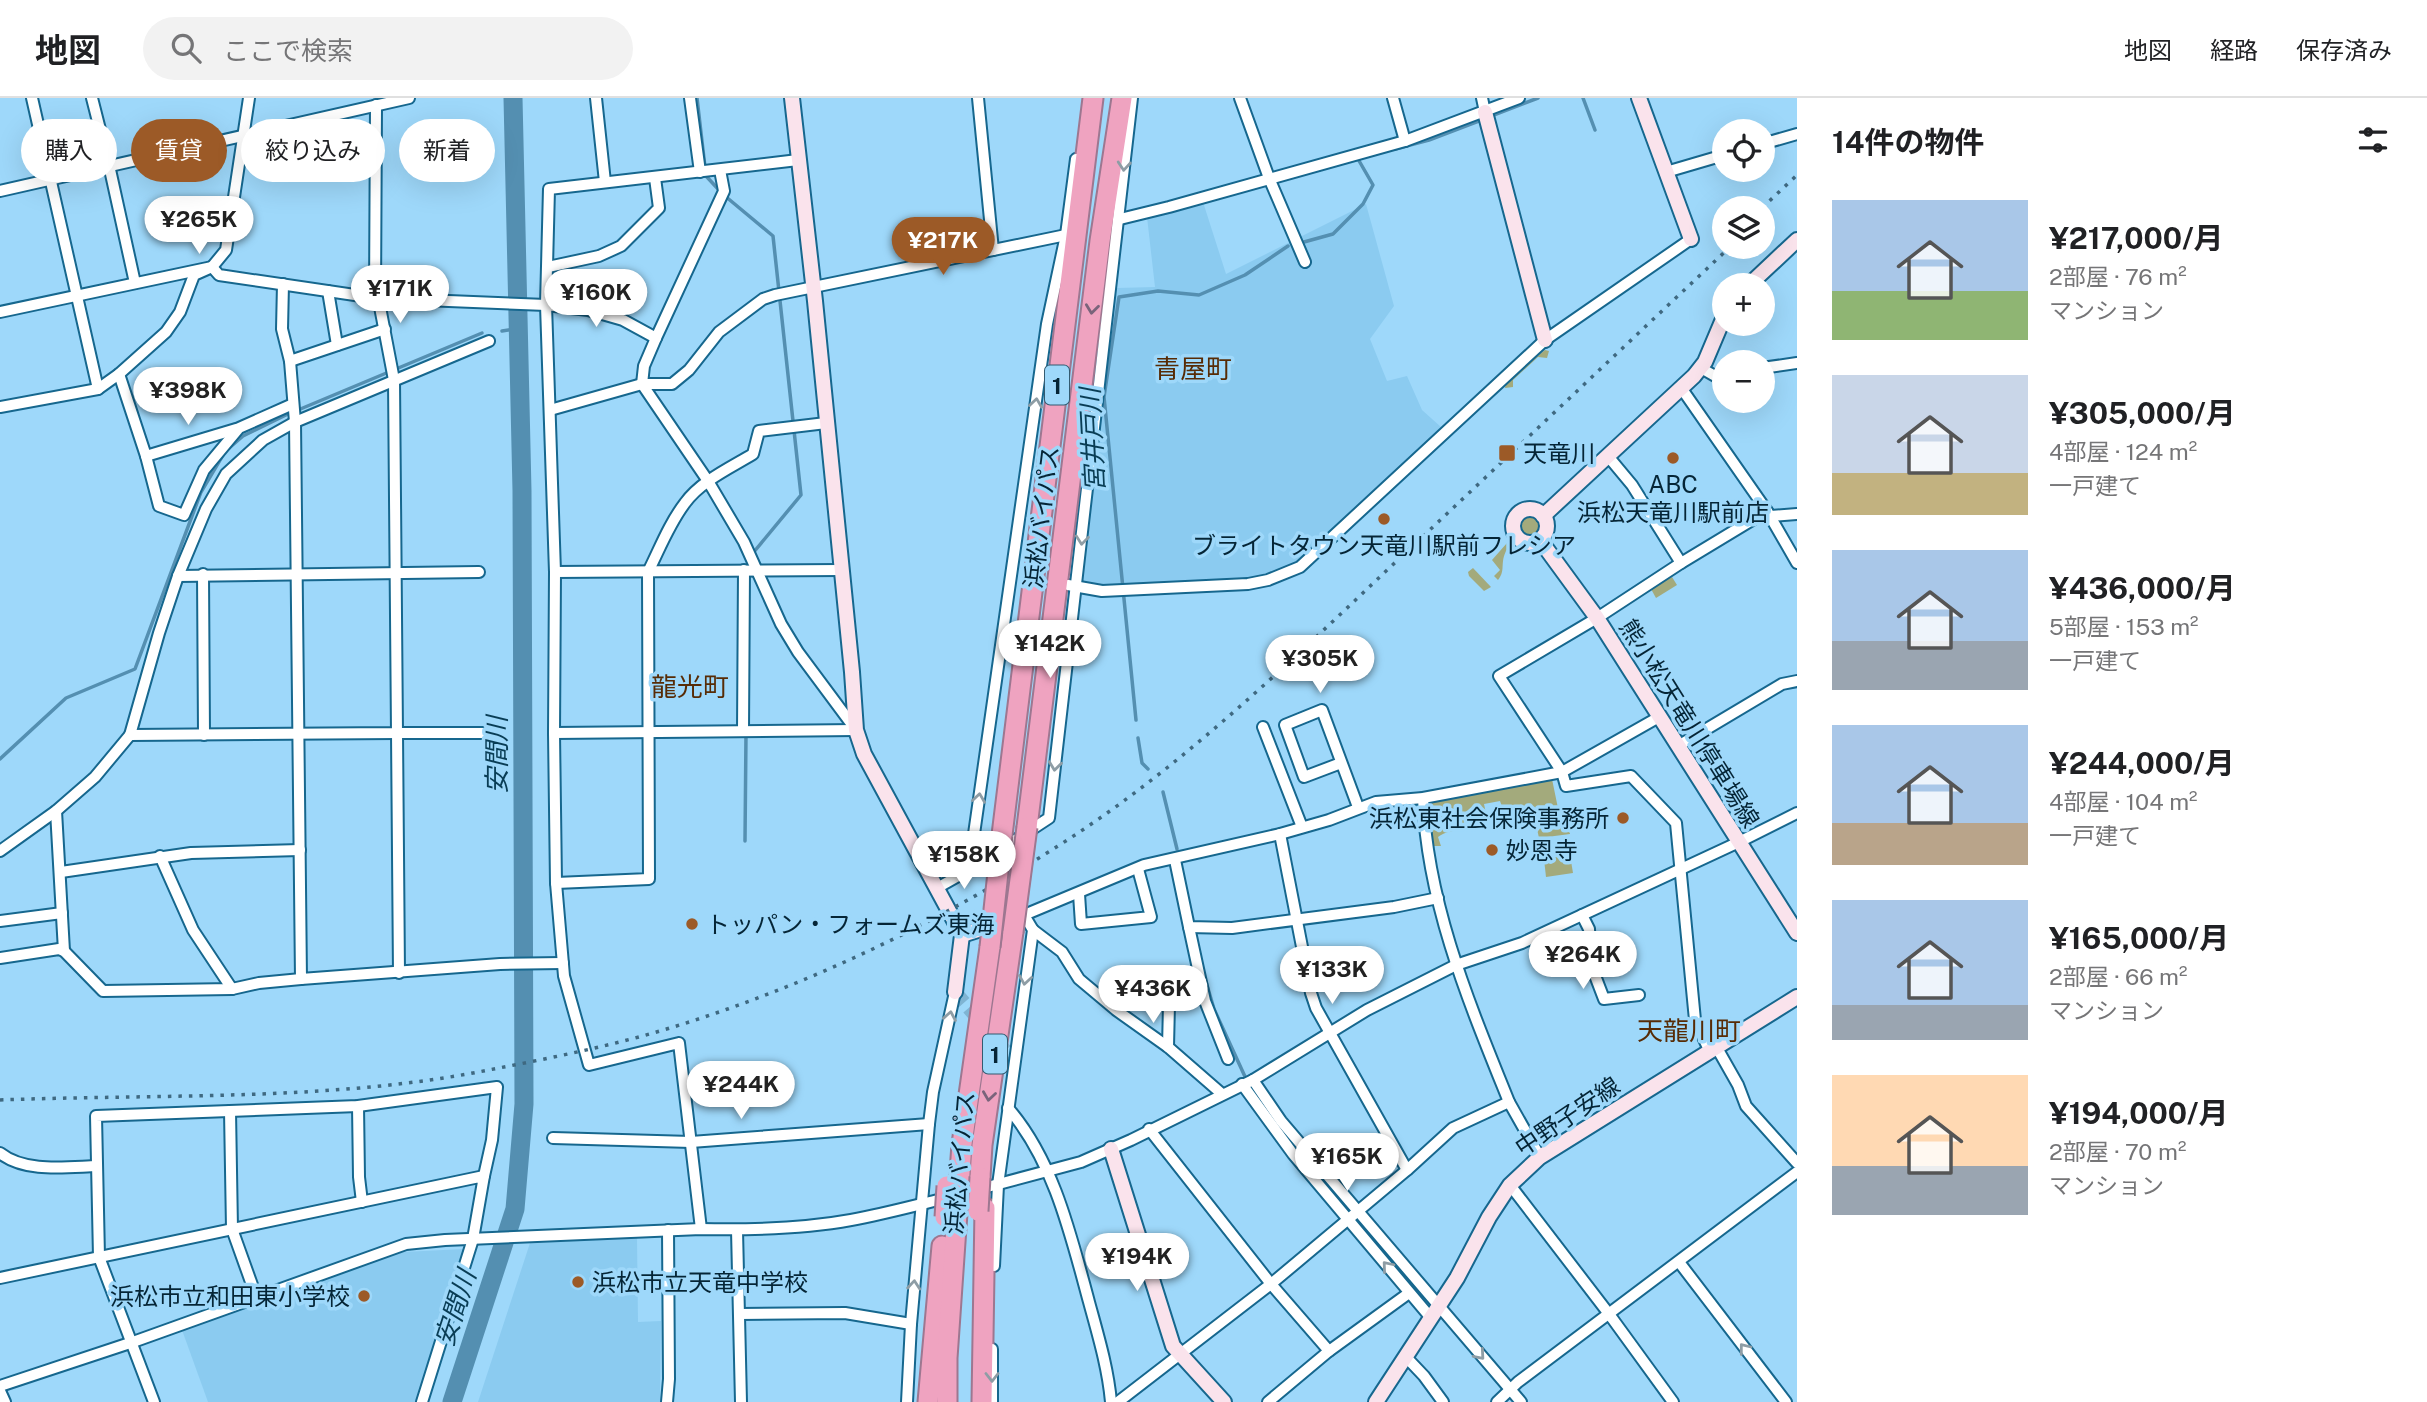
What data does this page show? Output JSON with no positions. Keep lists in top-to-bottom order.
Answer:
{
  "streets": {
    "highway": ["1", "浜松バイパス"],
    "street": ["熊小松天竜川停車場線", "中野子安線"]
  },
  "districts": ["青屋町", "龍光町", "天龍川町"],
  "water": ["宮井戸川", "安間川"],
  "places": {
    "transit": ["天竜川"],
    "other": [
      "ABC 浜松天竜川駅前店",
      "ブライトタウン天竜川駅前フレシア",
      "浜松東社会保険事務所",
      "妙恩寺",
      "トッパン・フォームズ東海",
      "浜松市立天竜中学校",
      "浜松市立和田東小学校"
    ]
  },
  "page": {
    "header": "地図",
    "search": "ここで検索",
    "nav": ["地図", "経路", "保存済み"],
    "heading": "14件の物件",
    "map_buttons": ["+", "−"],
    "chip": [
      "購入",
      "賃貸",
      "絞り込み",
      "新着"
    ],
    "list": [
      {
        "name": "¥217,000/月",
        "note": "2部屋 · 76 m² · マンション"
      },
      {
        "name": "¥305,000/月",
        "note": "4部屋 · 124 m² · 一戸建て"
      },
      {
        "name": "¥436,000/月",
        "note": "5部屋 · 153 m² · 一戸建て"
      },
      {
        "name": "¥244,000/月",
        "note": "4部屋 · 104 m² · 一戸建て"
      },
      {
        "name": "¥165,000/月",
        "note": "2部屋 · 66 m² · マンション"
      },
      {
        "name": "¥194,000/月",
        "note": "2部屋 · 70 m² · マンション"
      }
    ],
    "price": [
      "¥265K",
      "¥217K",
      "¥171K",
      "¥160K",
      "¥398K",
      "¥142K",
      "¥305K",
      "¥158K",
      "¥264K",
      "¥133K",
      "¥436K",
      "¥244K",
      "¥165K",
      "¥194K"
    ]
  }
}
